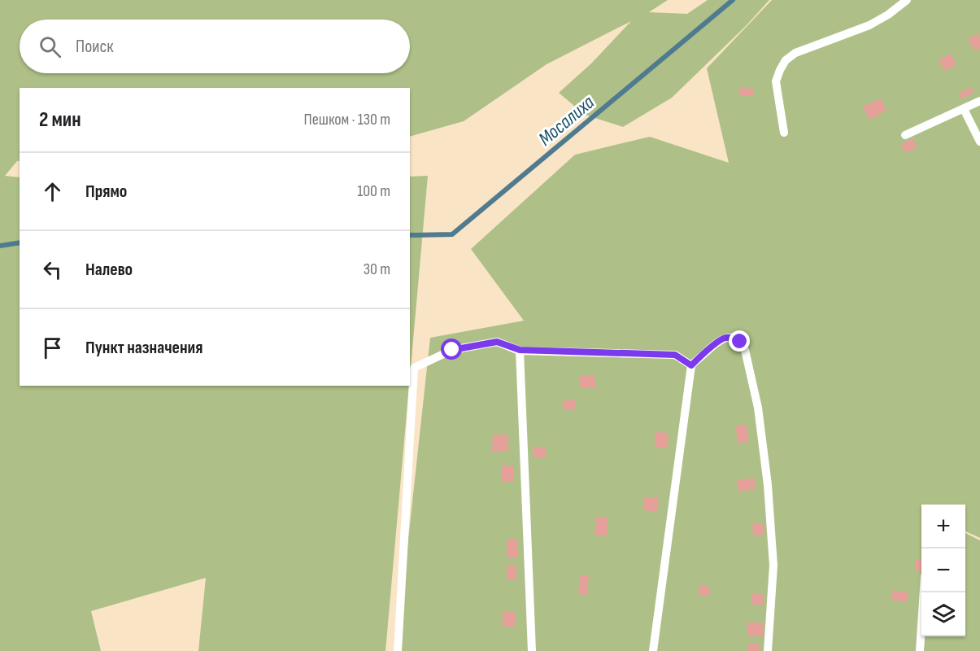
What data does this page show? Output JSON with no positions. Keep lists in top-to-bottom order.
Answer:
{
  "water": ["Мосалиха"],
  "page": {
    "search": "Поиск",
    "heading": ["2 мин", "Пешком · 130 m"],
    "list": [
      ["Прямо", "100 m"],
      ["Налево", "30 m"],
      "Пункт назначения"
    ],
    "map_buttons": ["+", "−"]
  }
}
